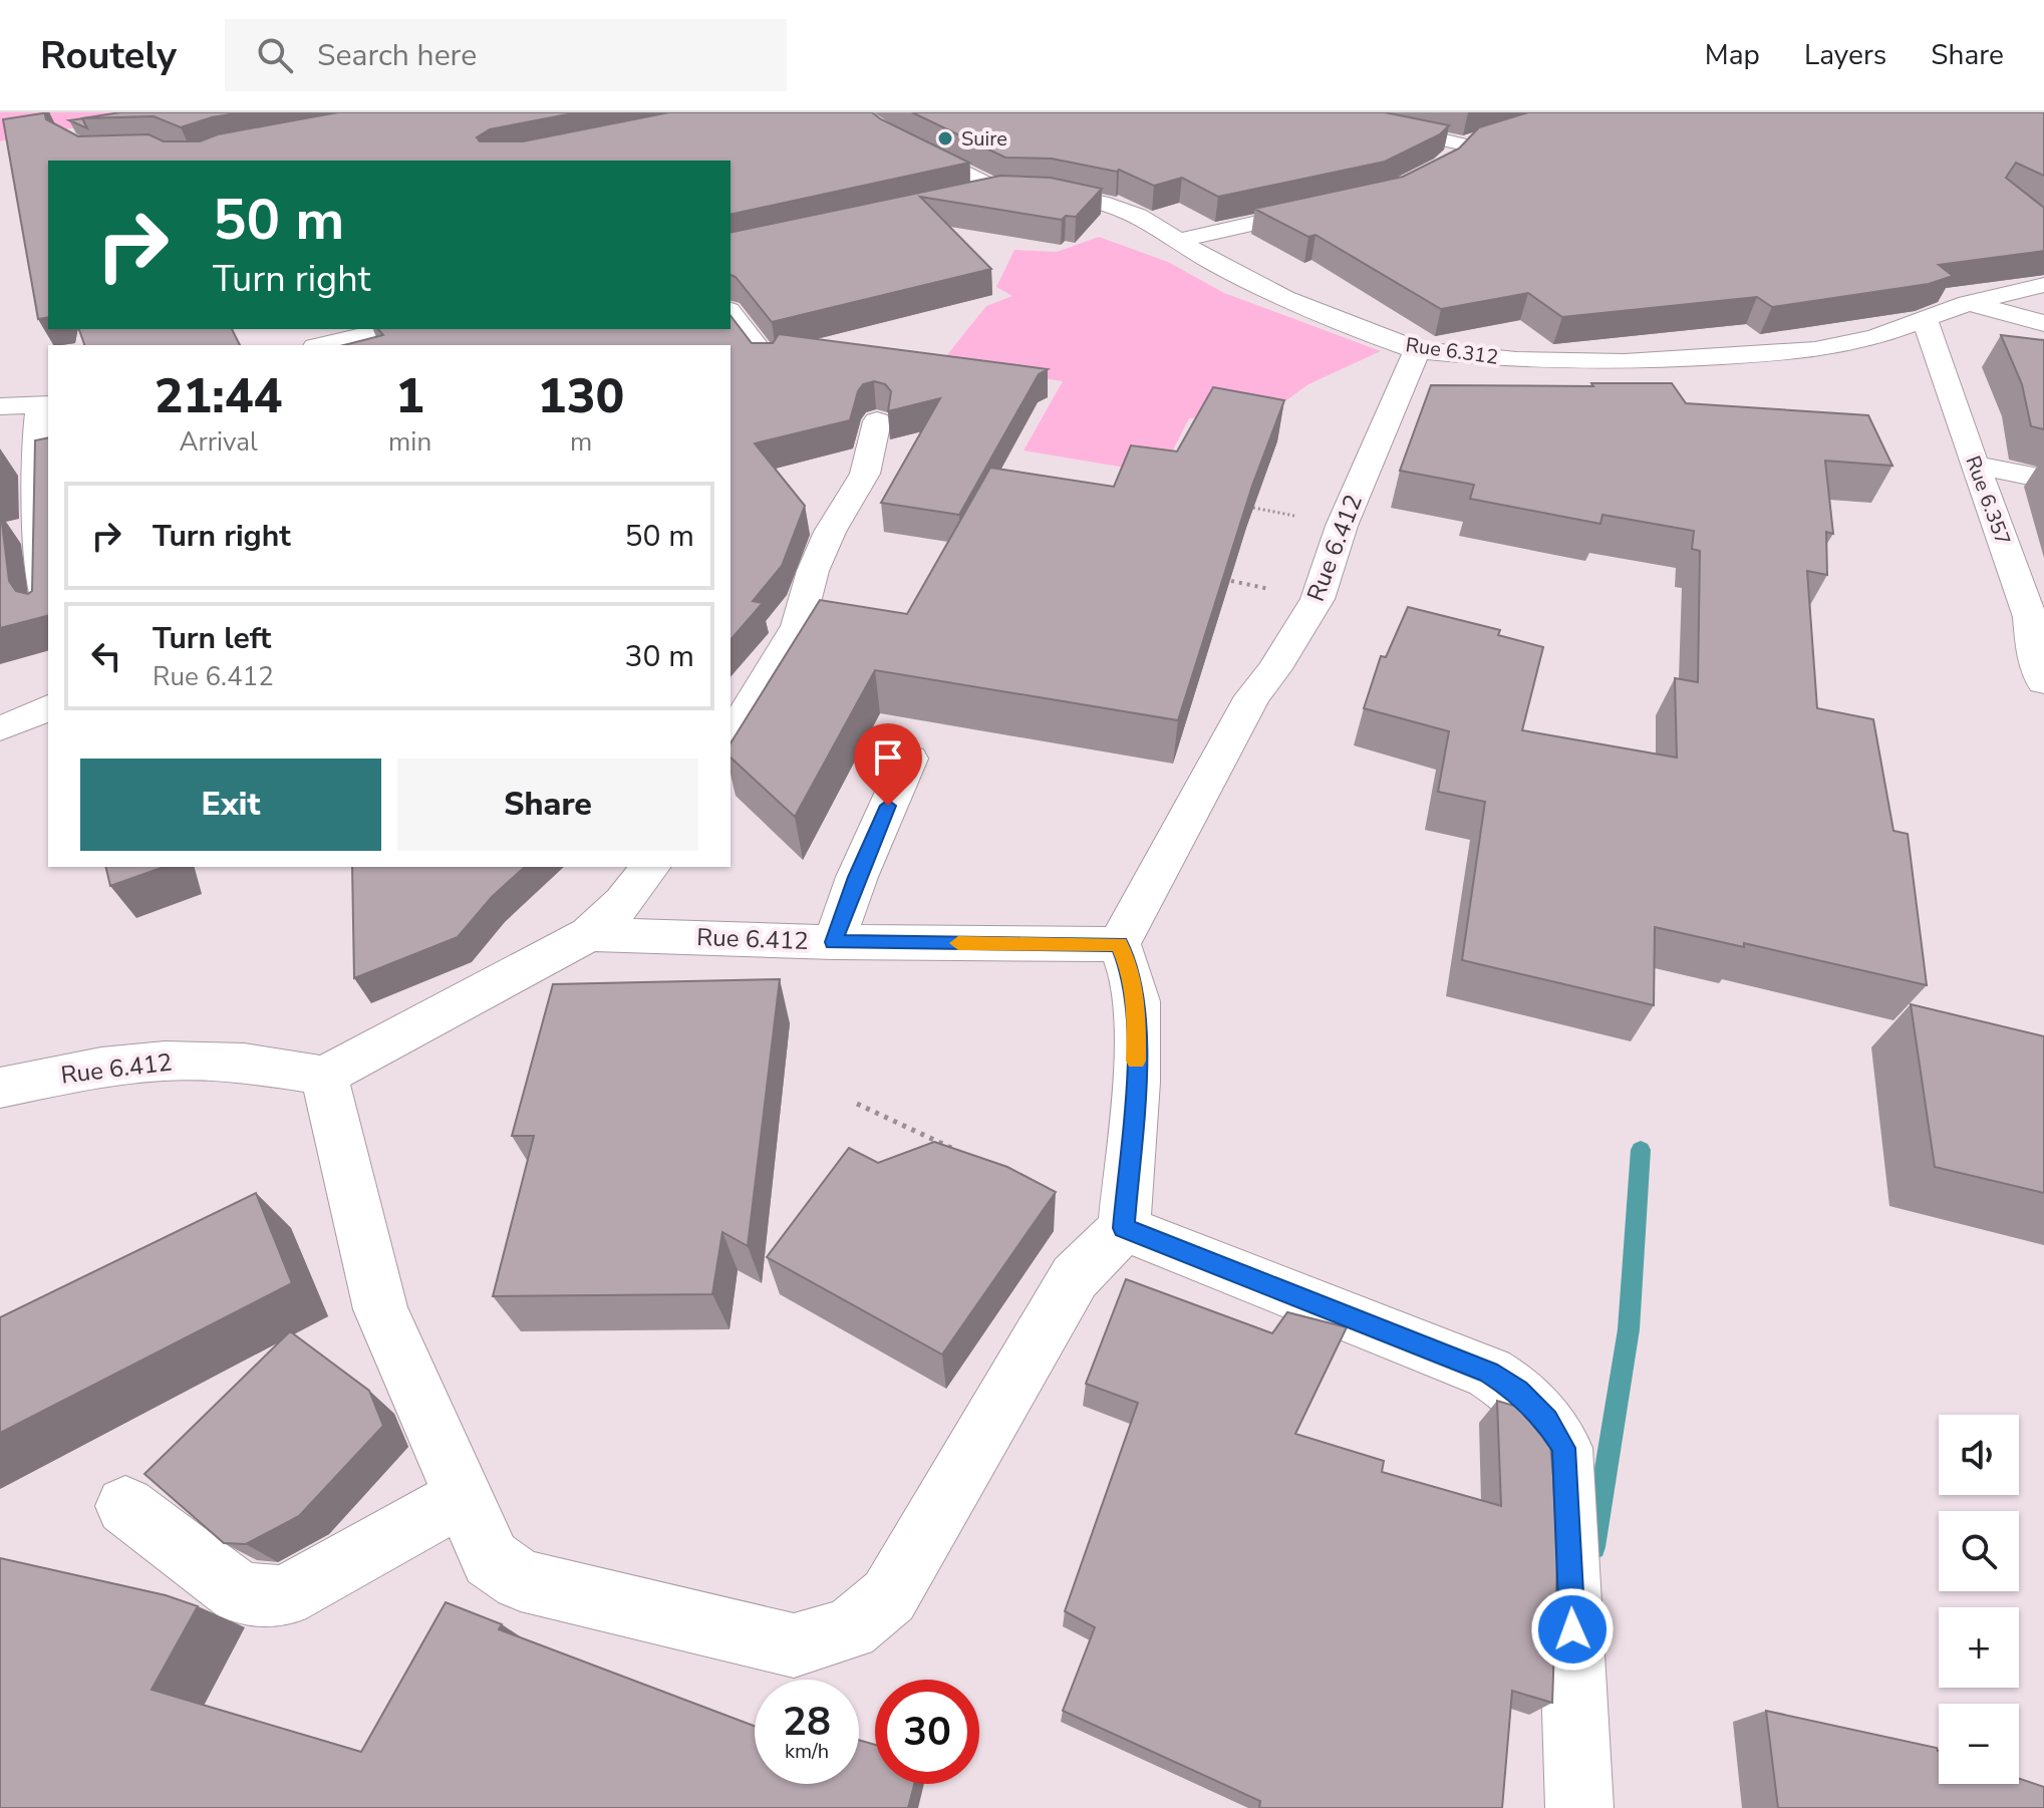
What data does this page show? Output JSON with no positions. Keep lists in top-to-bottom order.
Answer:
{
  "streets": {
    "street": ["Rue 6.312", "Rue 6.357", "Rue 6.412"]
  },
  "crossings": [
    ["Rue 6.312", "Rue 6.357"],
    ["Rue 6.312", "Rue 6.412"]
  ],
  "places": ["Suire"],
  "page": {
    "header": "Routely",
    "search": "Search here",
    "nav": ["Map", "Layers", "Share"],
    "turn": ["50 m", "Turn right"],
    "eta": [
      "21:44",
      "Arrival",
      "1",
      "min",
      "130",
      "m"
    ],
    "list": [
      {
        "name": "Turn right",
        "value": "50 m"
      },
      {
        "name": "Turn left",
        "note": "Rue 6.412",
        "value": "30 m"
      }
    ],
    "buttons": ["Exit", "Share"],
    "map_buttons": ["+", "−"],
    "speed": "28 km/h",
    "limit": "30"
  }
}
